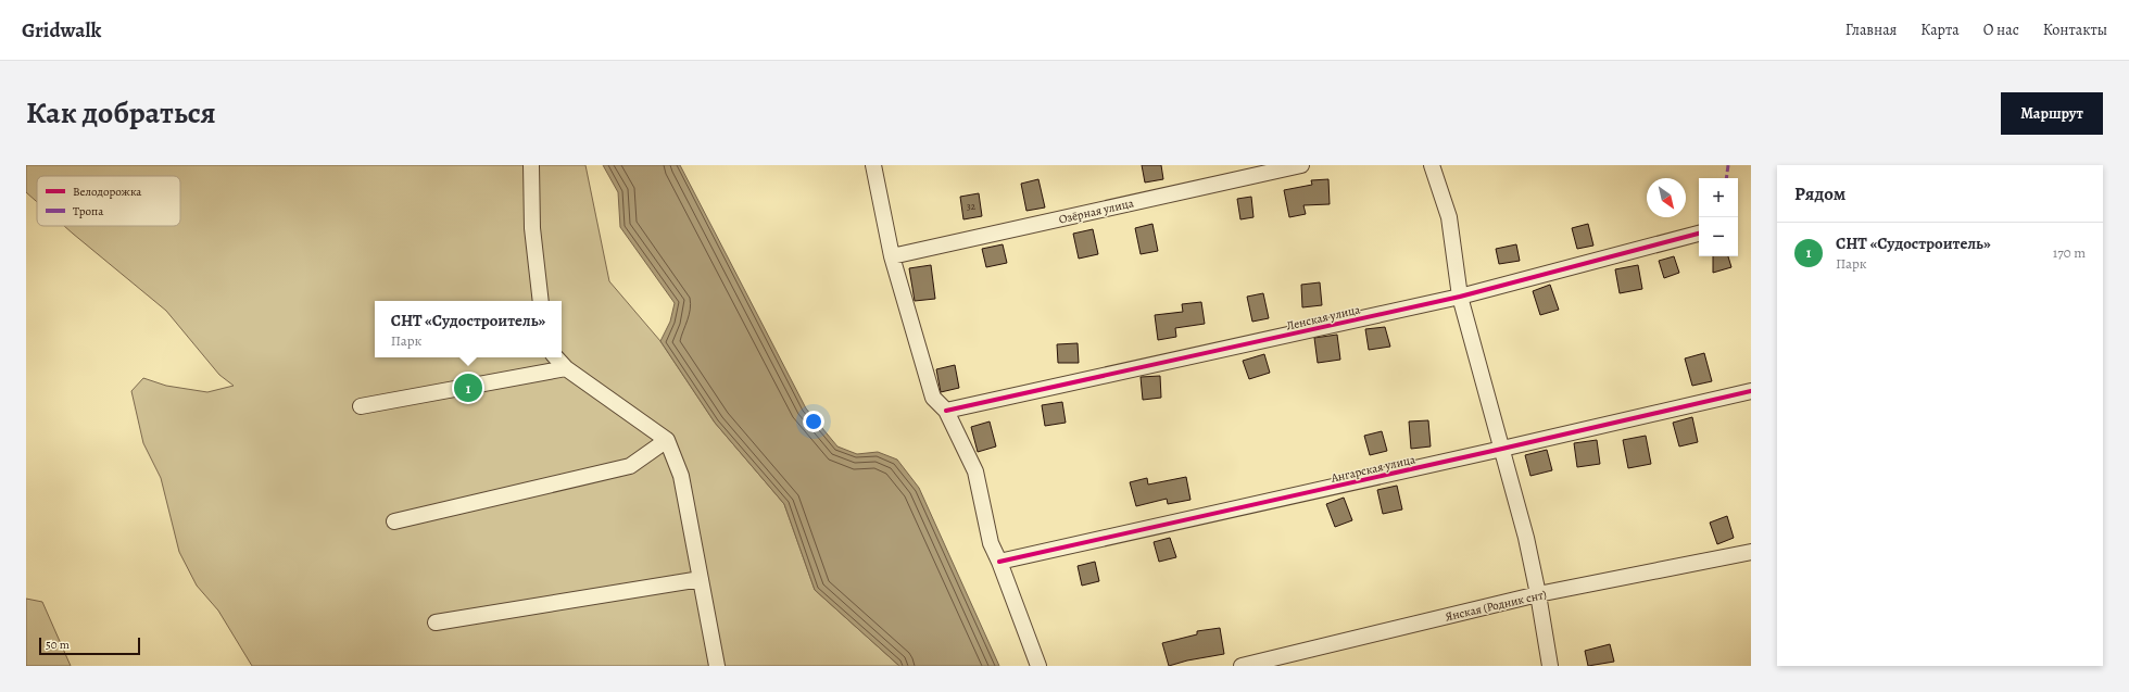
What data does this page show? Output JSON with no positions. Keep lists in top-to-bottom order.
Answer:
{
  "streets": {
    "street": [
      "Озёрная улица",
      "Ленская улица",
      "Ангарская улица",
      "Янская (Родник снт)"
    ]
  },
  "house_numbers": ["32"],
  "legend": ["Велодорожка", "Тропа"],
  "scale_bar": "50 m",
  "north": "bottom right",
  "page": {
    "header": "Gridwalk",
    "nav": [
      "Главная",
      "Карта",
      "О нас",
      "Контакты"
    ],
    "title": "Как добраться",
    "buttons": "Маршрут",
    "heading": "Рядом",
    "map_buttons": ["+", "−"],
    "list": [
      {
        "mark": "1",
        "name": "СНТ «Судостроитель»",
        "note": "Парк",
        "value": "170 m"
      }
    ],
    "popup": ["СНТ «Судостроитель»", "Парк"],
    "pins": "1",
    "scale": "50 m"
  }
}
